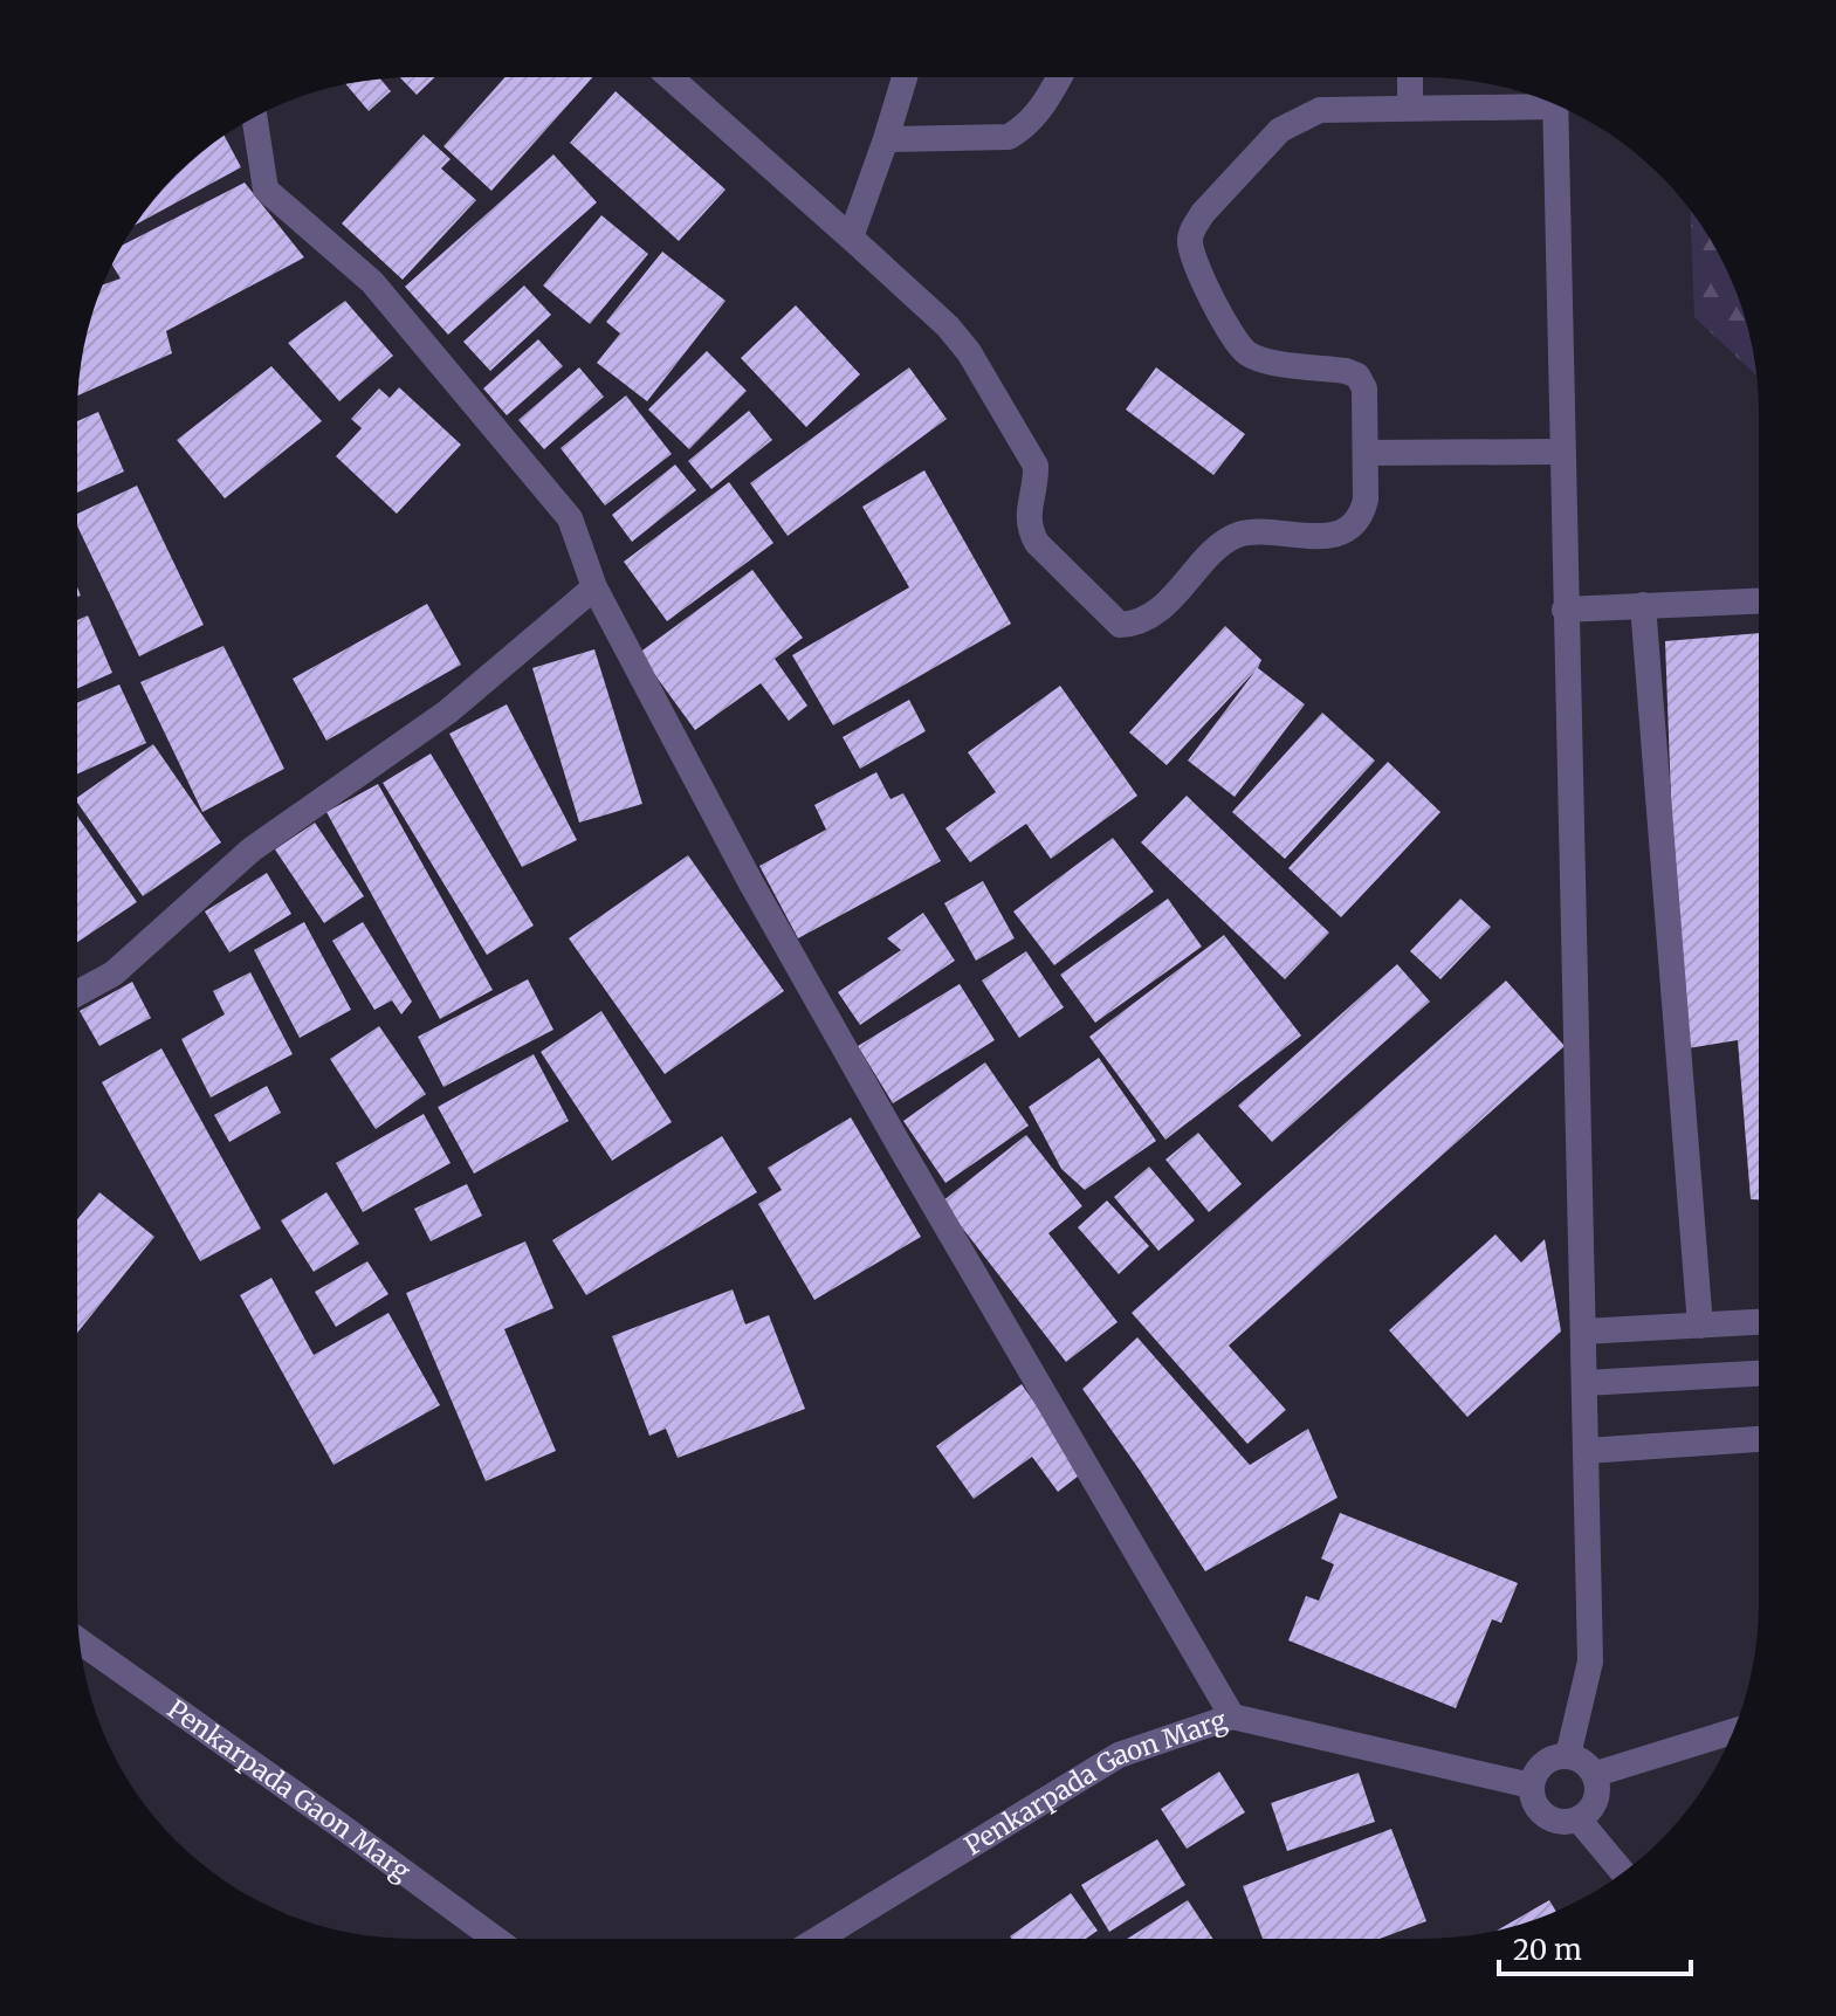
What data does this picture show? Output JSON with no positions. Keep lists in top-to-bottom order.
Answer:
{
  "streets": {
    "street": ["Penkarpada Gaon Marg"]
  },
  "scale_bar": "20 m"
}
